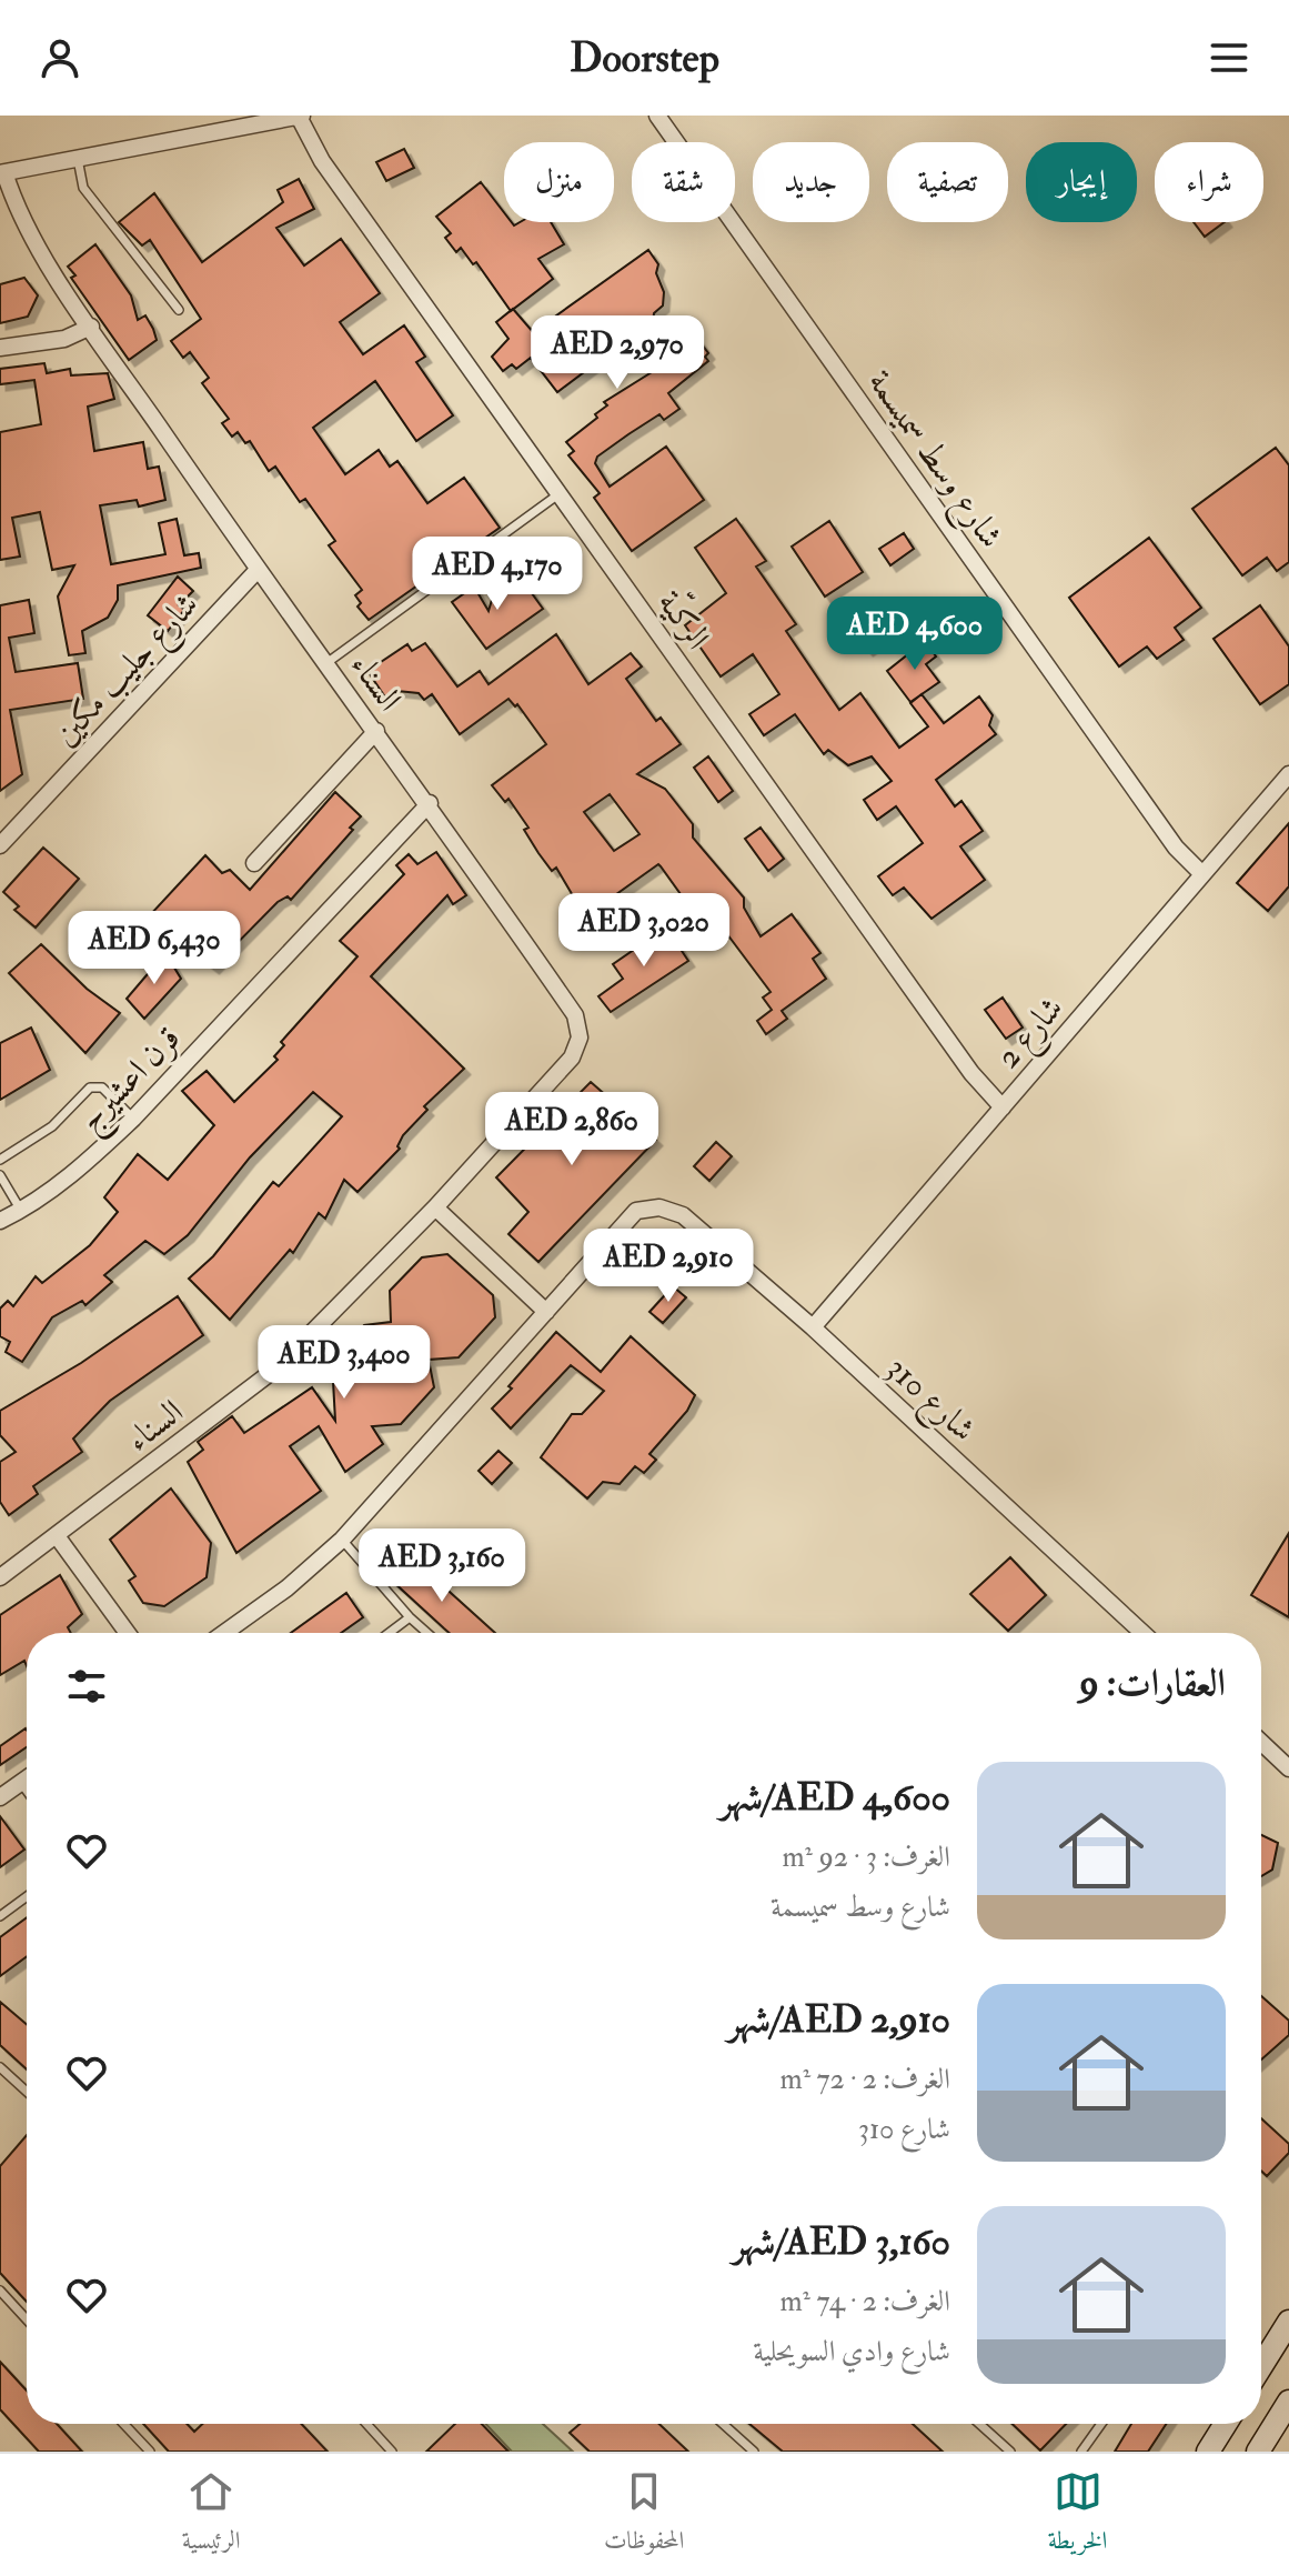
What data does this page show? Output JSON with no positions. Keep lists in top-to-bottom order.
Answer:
{
  "streets": {
    "street": [
      "شارع وسط سميسمة",
      "الركيّة",
      "شارع جليب مكين",
      "السناء",
      "شارع 2",
      "قرن اعشيرج",
      "شارع 310"
    ]
  },
  "crossings": [
    ["شارع وسط سميسمة", "شارع 2"],
    ["الركيّة", "شارع 2"],
    ["شارع جليب مكين", "السناء"],
    ["السناء", "قرن اعشيرج"],
    ["شارع 2", "شارع 310"]
  ],
  "page": {
    "header": "Doorstep",
    "chip": [
      "شراء",
      "إيجار",
      "تصفية",
      "جديد",
      "شقة",
      "منزل"
    ],
    "price": [
      "AED 2,970",
      "AED 4,170",
      "AED 4,600",
      "AED 3,020",
      "AED 6,430",
      "AED 2,860",
      "AED 2,910",
      "AED 3,400",
      "AED 3,160"
    ],
    "heading": "العقارات: 9",
    "list": [
      {
        "name": "AED 4,600/شهر",
        "note": "الغرف: 3 · 92 m² · شارع وسط سميسمة"
      },
      {
        "name": "AED 2,910/شهر",
        "note": "الغرف: 2 · 72 m² · شارع 310"
      },
      {
        "name": "AED 3,160/شهر",
        "note": "الغرف: 2 · 74 m² · شارع وادي السويحلية"
      }
    ],
    "tabs": ["الخريطة", "المحفوظات", "الرئيسية"]
  }
}
